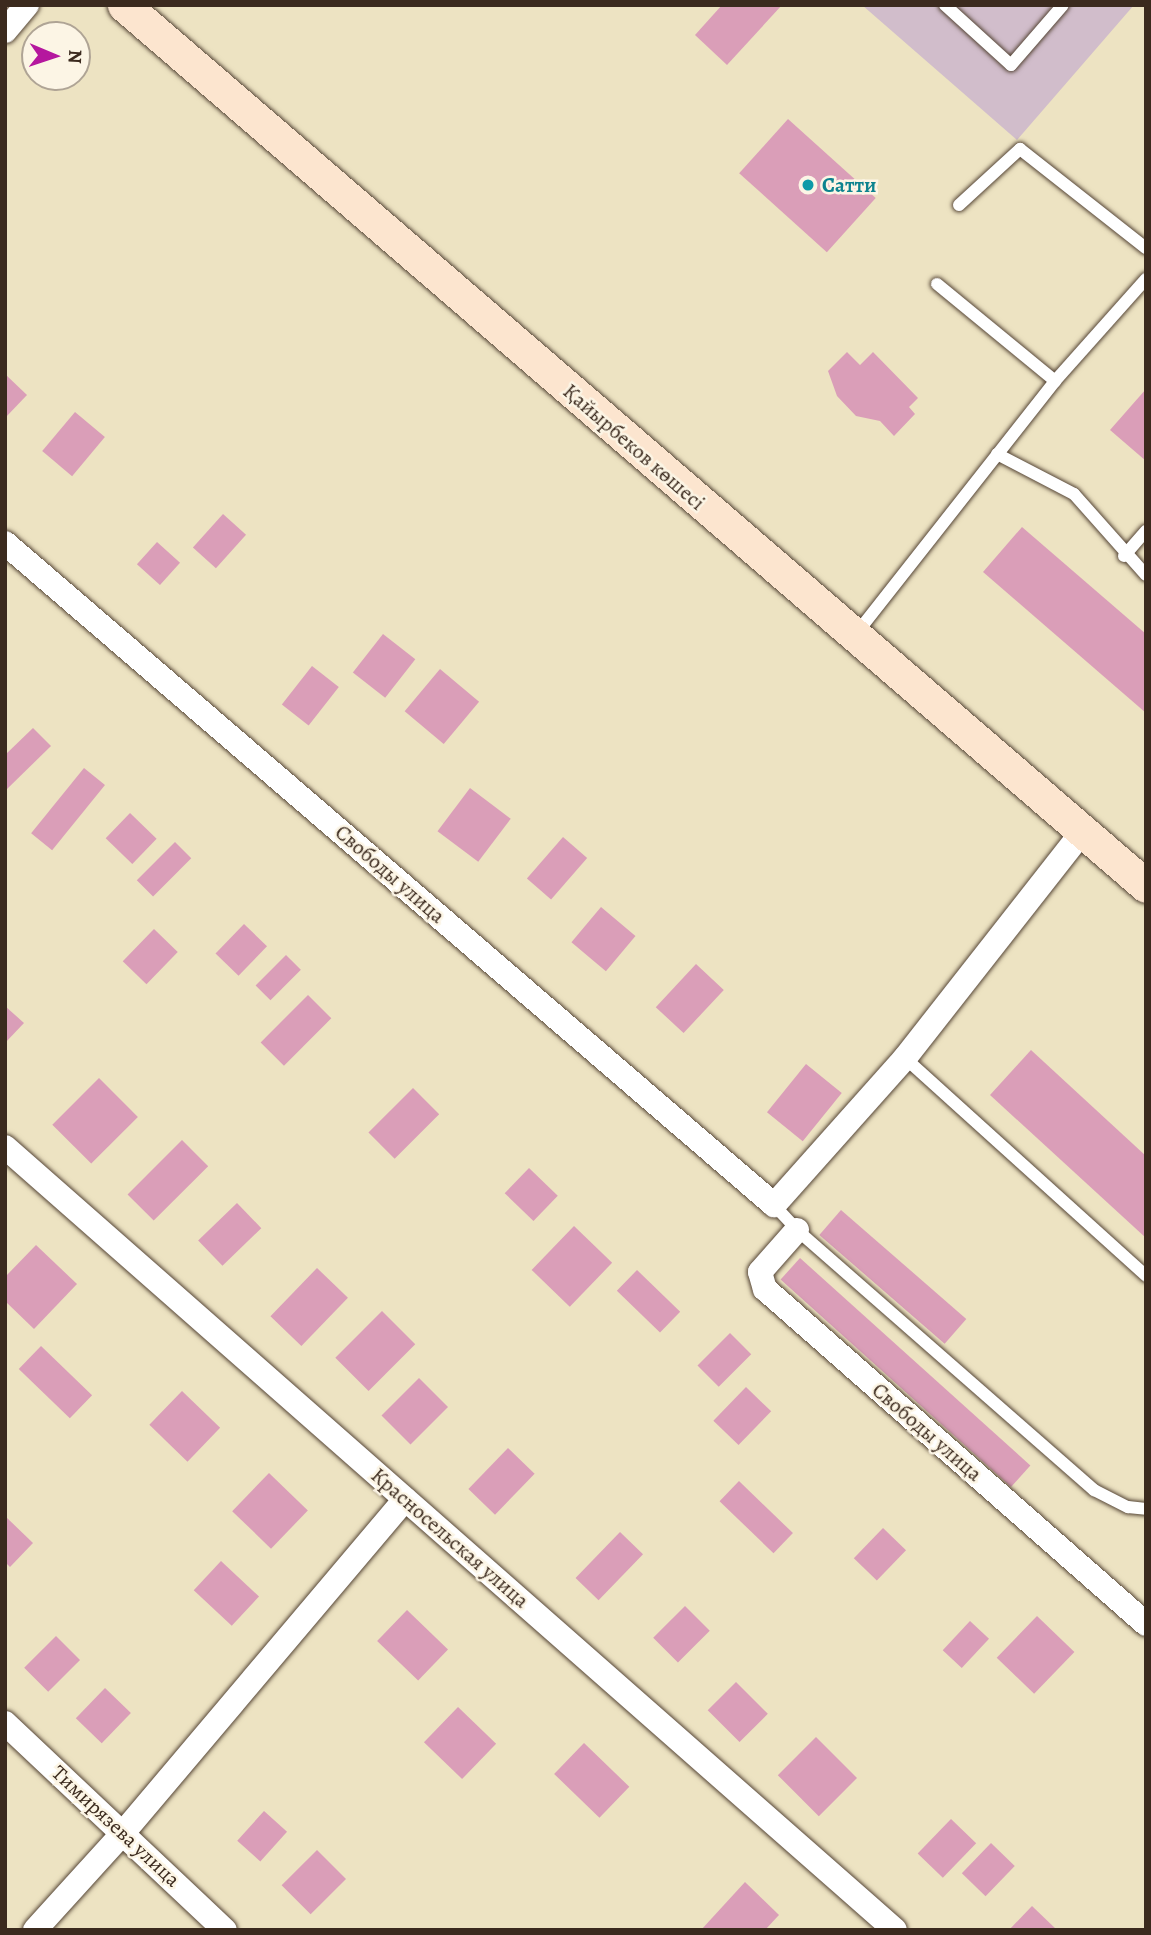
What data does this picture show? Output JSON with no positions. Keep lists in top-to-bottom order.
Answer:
{
  "streets": {
    "main road": ["Қайырбеков көшесі"],
    "street": ["Свободы улица", "Красносельская улица", "Тимирязева улица"]
  },
  "places": ["Сатти"],
  "north": "right"
}
